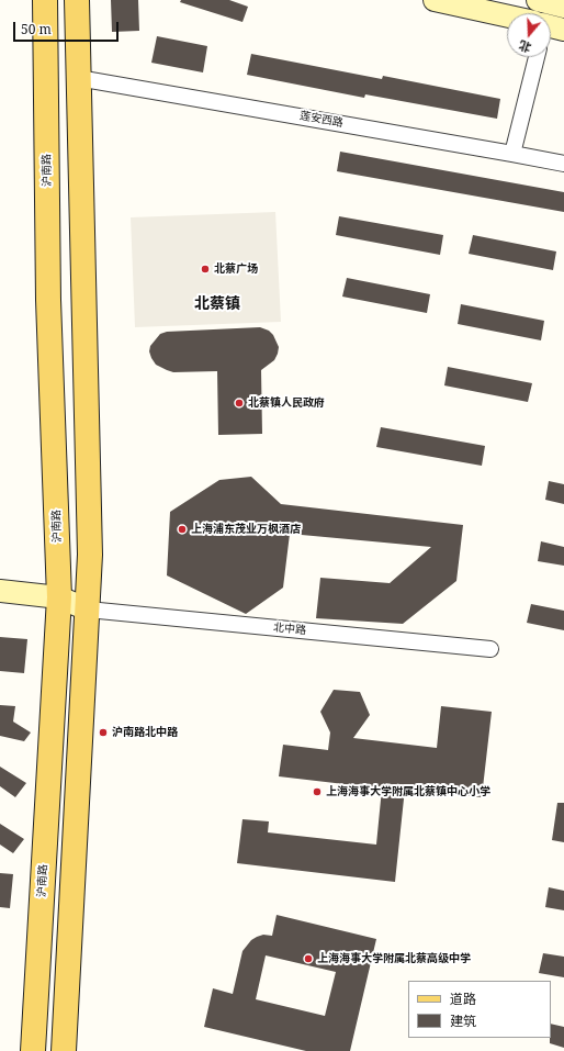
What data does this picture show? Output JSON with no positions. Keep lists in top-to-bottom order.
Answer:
{
  "streets": {
    "main road": ["沪南路"],
    "street": ["莲安西路", "北中路"]
  },
  "crossings": [
    ["沪南路", "北中路"]
  ],
  "districts": ["北蔡镇"],
  "places": [
    "北蔡广场",
    "北蔡镇人民政府",
    "上海浦东茂业万枫酒店",
    "沪南路北中路",
    "上海海事大学附属北蔡镇中心小学",
    "上海海事大学附属北蔡高级中学"
  ],
  "legend": ["道路", "建筑"],
  "scale_bar": "50 m",
  "north": "bottom"
}
